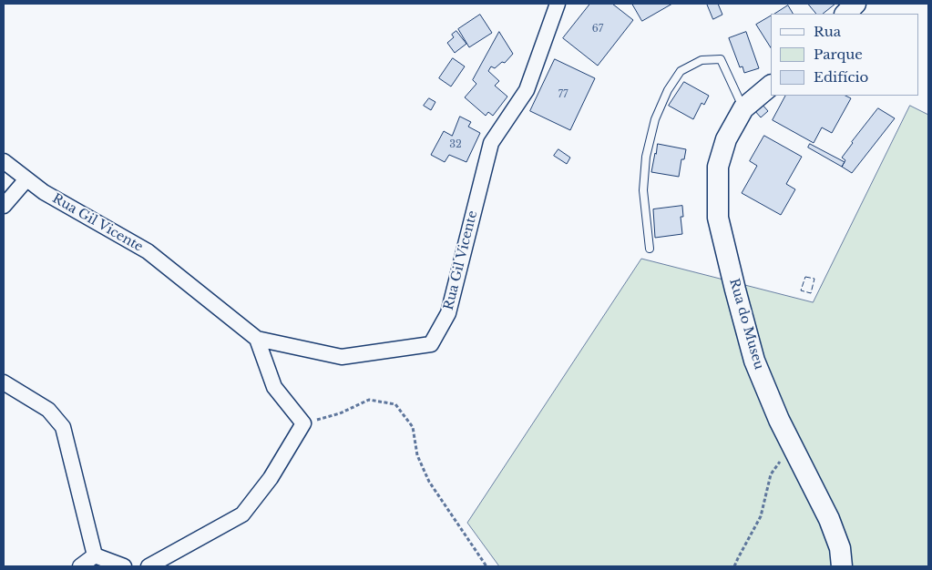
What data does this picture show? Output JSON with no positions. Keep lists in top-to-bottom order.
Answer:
{
  "streets": {
    "street": ["Rua Gil Vicente", "Rua do Museu"]
  },
  "house_numbers": ["67", "77", "32"],
  "legend": ["Rua", "Parque", "Edifício"]
}
